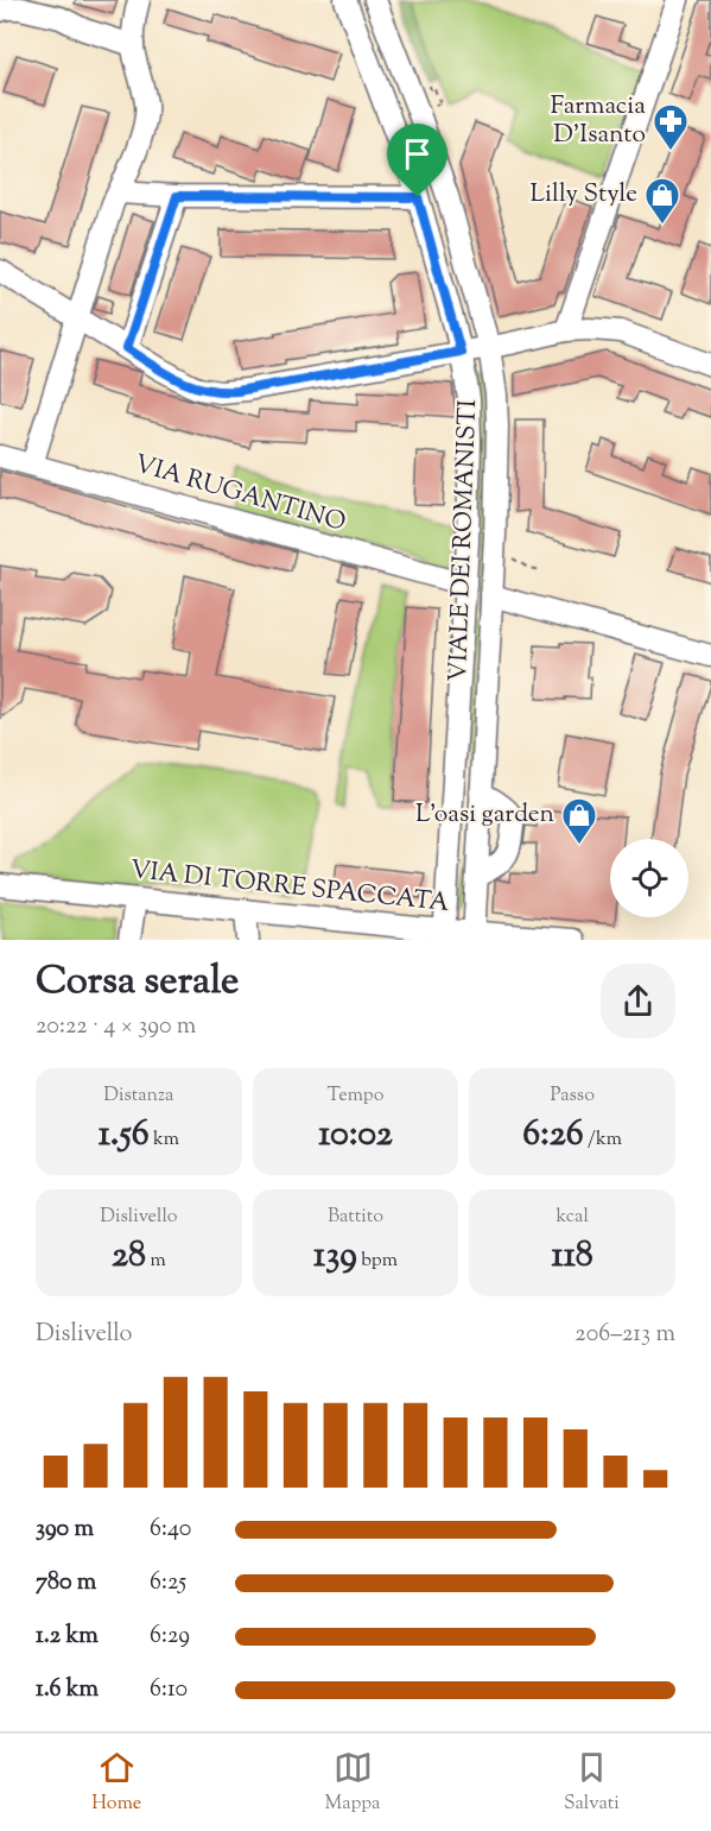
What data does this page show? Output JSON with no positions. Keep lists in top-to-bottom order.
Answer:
{
  "streets": {
    "street": ["VIA RUGANTINO", "VIALE DEI ROMANISTI", "VIA DI TORRE SPACCATA"]
  },
  "crossings": [
    ["VIA RUGANTINO", "VIALE DEI ROMANISTI"],
    ["VIALE DEI ROMANISTI", "VIA DI TORRE SPACCATA"]
  ],
  "places": {
    "pharmacy": ["Farmacia D’Isanto"],
    "shop": ["Lilly Style", "L'oasi garden"]
  },
  "page": {
    "heading": ["Corsa serale", "20:22 · 4 × 390 m"],
    "stats": [
      ["Distanza", "1.56 km"],
      ["Tempo", "10:02"],
      ["Passo", "6:26 /km"],
      ["Dislivello", "28 m"],
      ["Battito", "139 bpm"],
      ["kcal", "118"]
    ],
    "chart": ["Dislivello", "206–213 m"],
    "list": [
      {
        "name": "390 m",
        "note": "6:40"
      },
      {
        "name": "780 m",
        "note": "6:25"
      },
      {
        "name": "1.2 km",
        "note": "6:29"
      },
      {
        "name": "1.6 km",
        "note": "6:10"
      }
    ],
    "tabs": ["Home", "Mappa", "Salvati"]
  }
}
